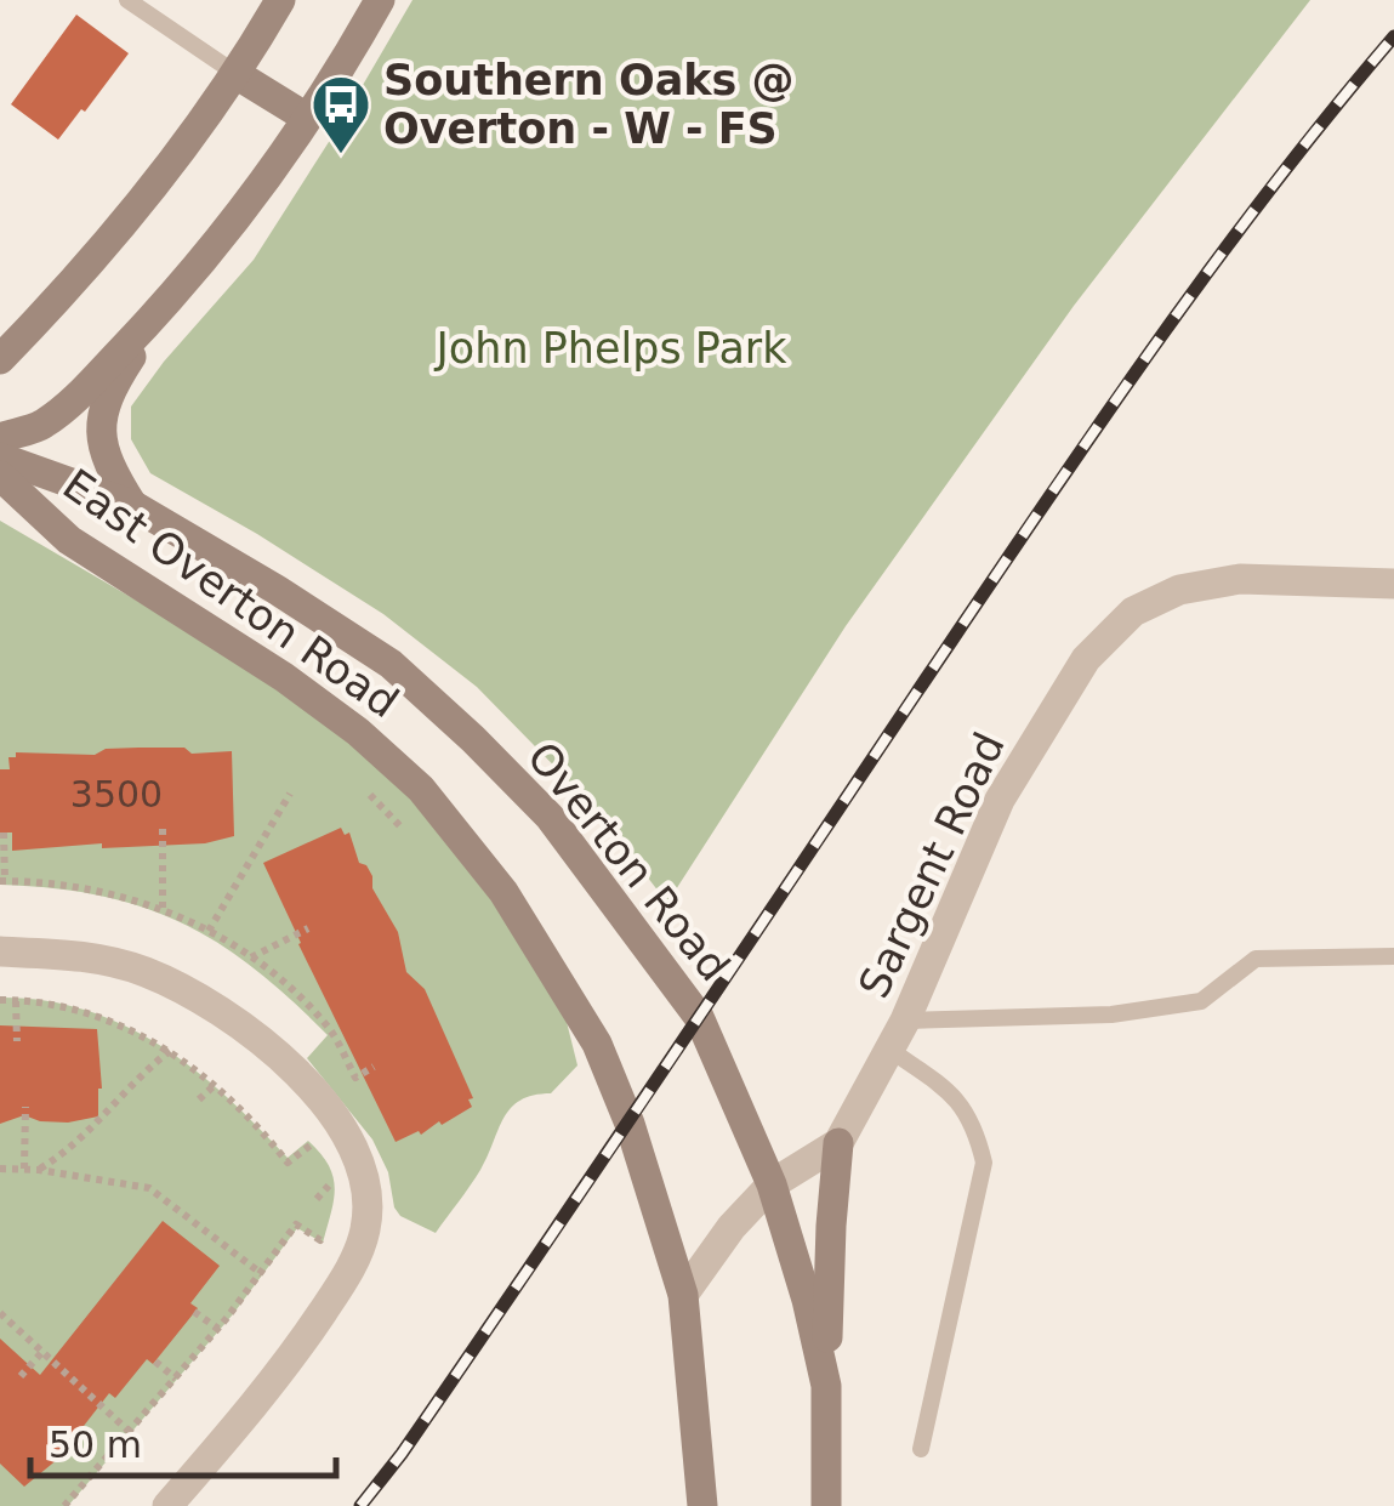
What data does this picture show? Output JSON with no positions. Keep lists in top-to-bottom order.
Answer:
{
  "streets": {
    "street": ["East Overton Road", "Overton Road", "Sargent Road"]
  },
  "crossings": [
    ["East Overton Road", "Sargent Road"],
    ["Overton Road", "Sargent Road"]
  ],
  "parks": ["John Phelps Park"],
  "places": {
    "bus stop": ["Southern Oaks @ Overton - W - FS"]
  },
  "house_numbers": ["3500"],
  "scale_bar": "50 m"
}
